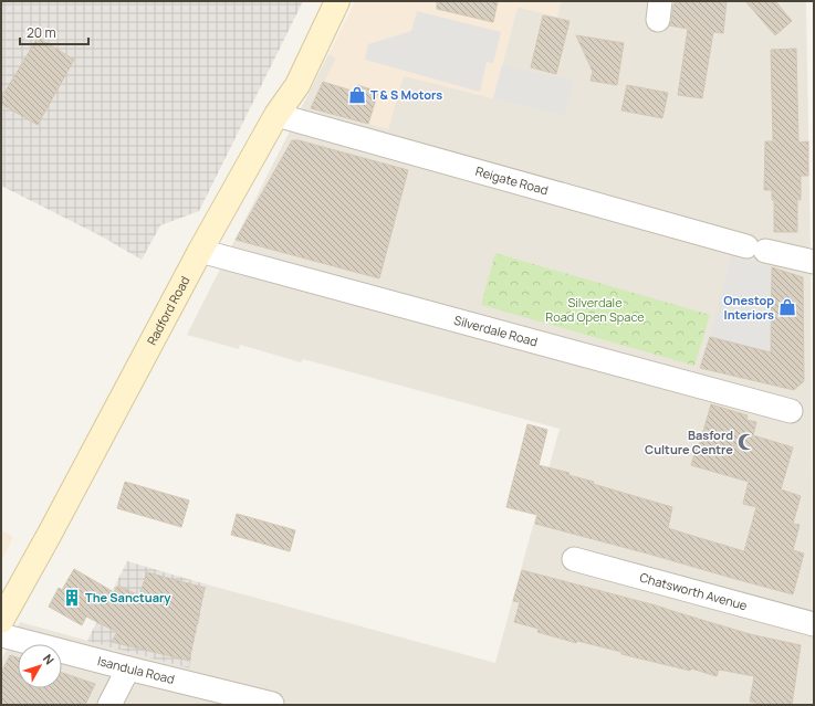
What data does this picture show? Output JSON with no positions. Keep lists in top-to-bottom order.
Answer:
{
  "streets": {
    "street": [
      "Reigate Road",
      "Radford Road",
      "Silverdale Road",
      "Chatsworth Avenue",
      "Isandula Road"
    ]
  },
  "crossings": [
    ["Reigate Road", "Radford Road"],
    ["Radford Road", "Silverdale Road"]
  ],
  "parks": ["Silverdale Road Open Space"],
  "places": {
    "shop": ["T & S Motors", "Onestop Interiors"],
    "mosque": ["Basford Culture Centre"],
    "building": ["The Sanctuary"]
  },
  "scale_bar": "20 m",
  "north": "top right"
}
